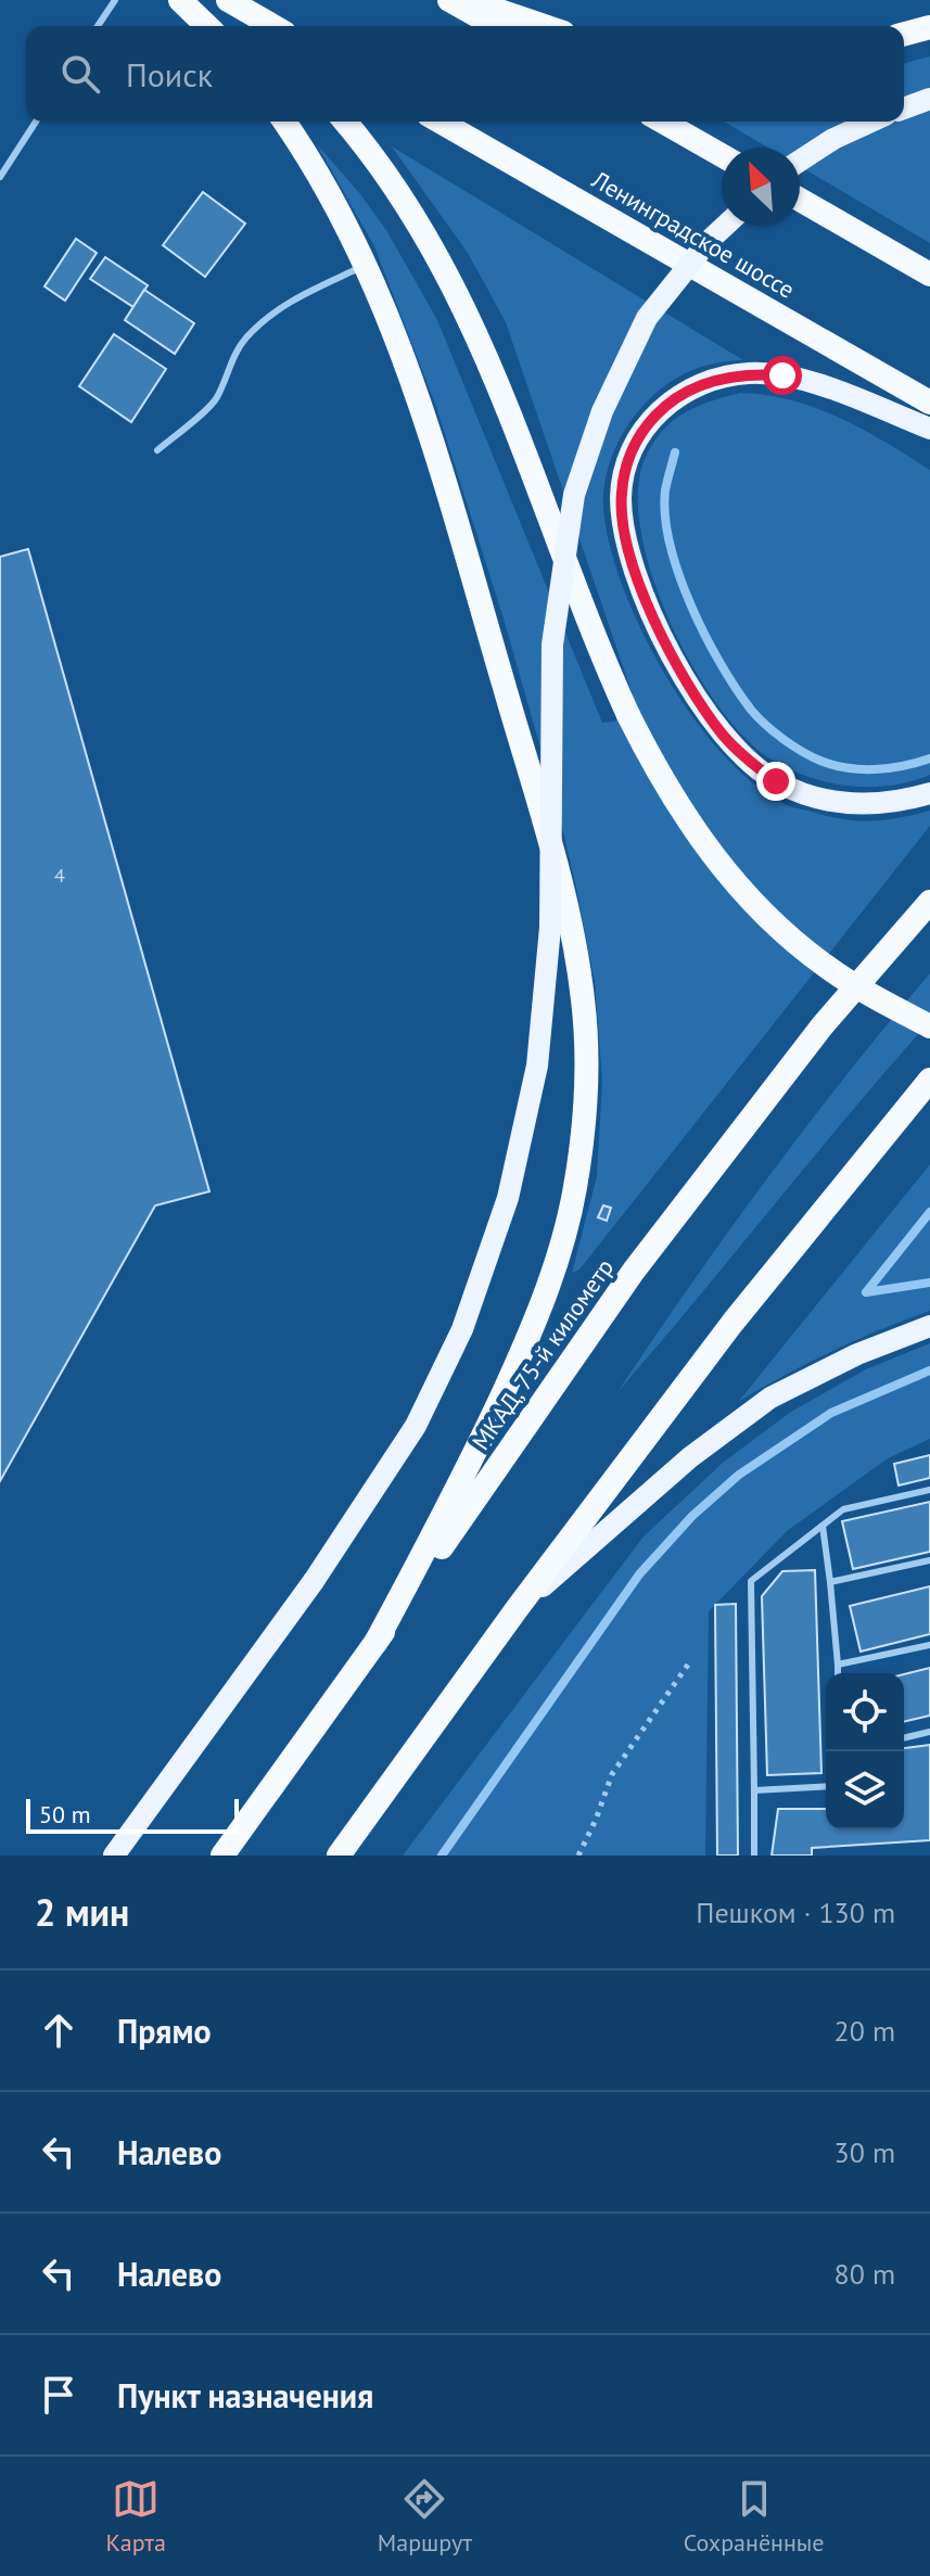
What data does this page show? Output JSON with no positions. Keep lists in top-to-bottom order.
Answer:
{
  "streets": {
    "highway": ["Ленинградское шоссе", "МКАД, 75-й километр"]
  },
  "house_numbers": ["4"],
  "scale_bar": "50 m",
  "north": "top left",
  "page": {
    "search": "Поиск",
    "scale": "50 m",
    "heading": ["2 мин", "Пешком · 130 m"],
    "list": [
      ["Прямо", "20 m"],
      ["Налево", "30 m"],
      ["Налево", "80 m"],
      "Пункт назначения"
    ],
    "nav": ["Карта", "Маршрут", "Сохранённые"]
  }
}
